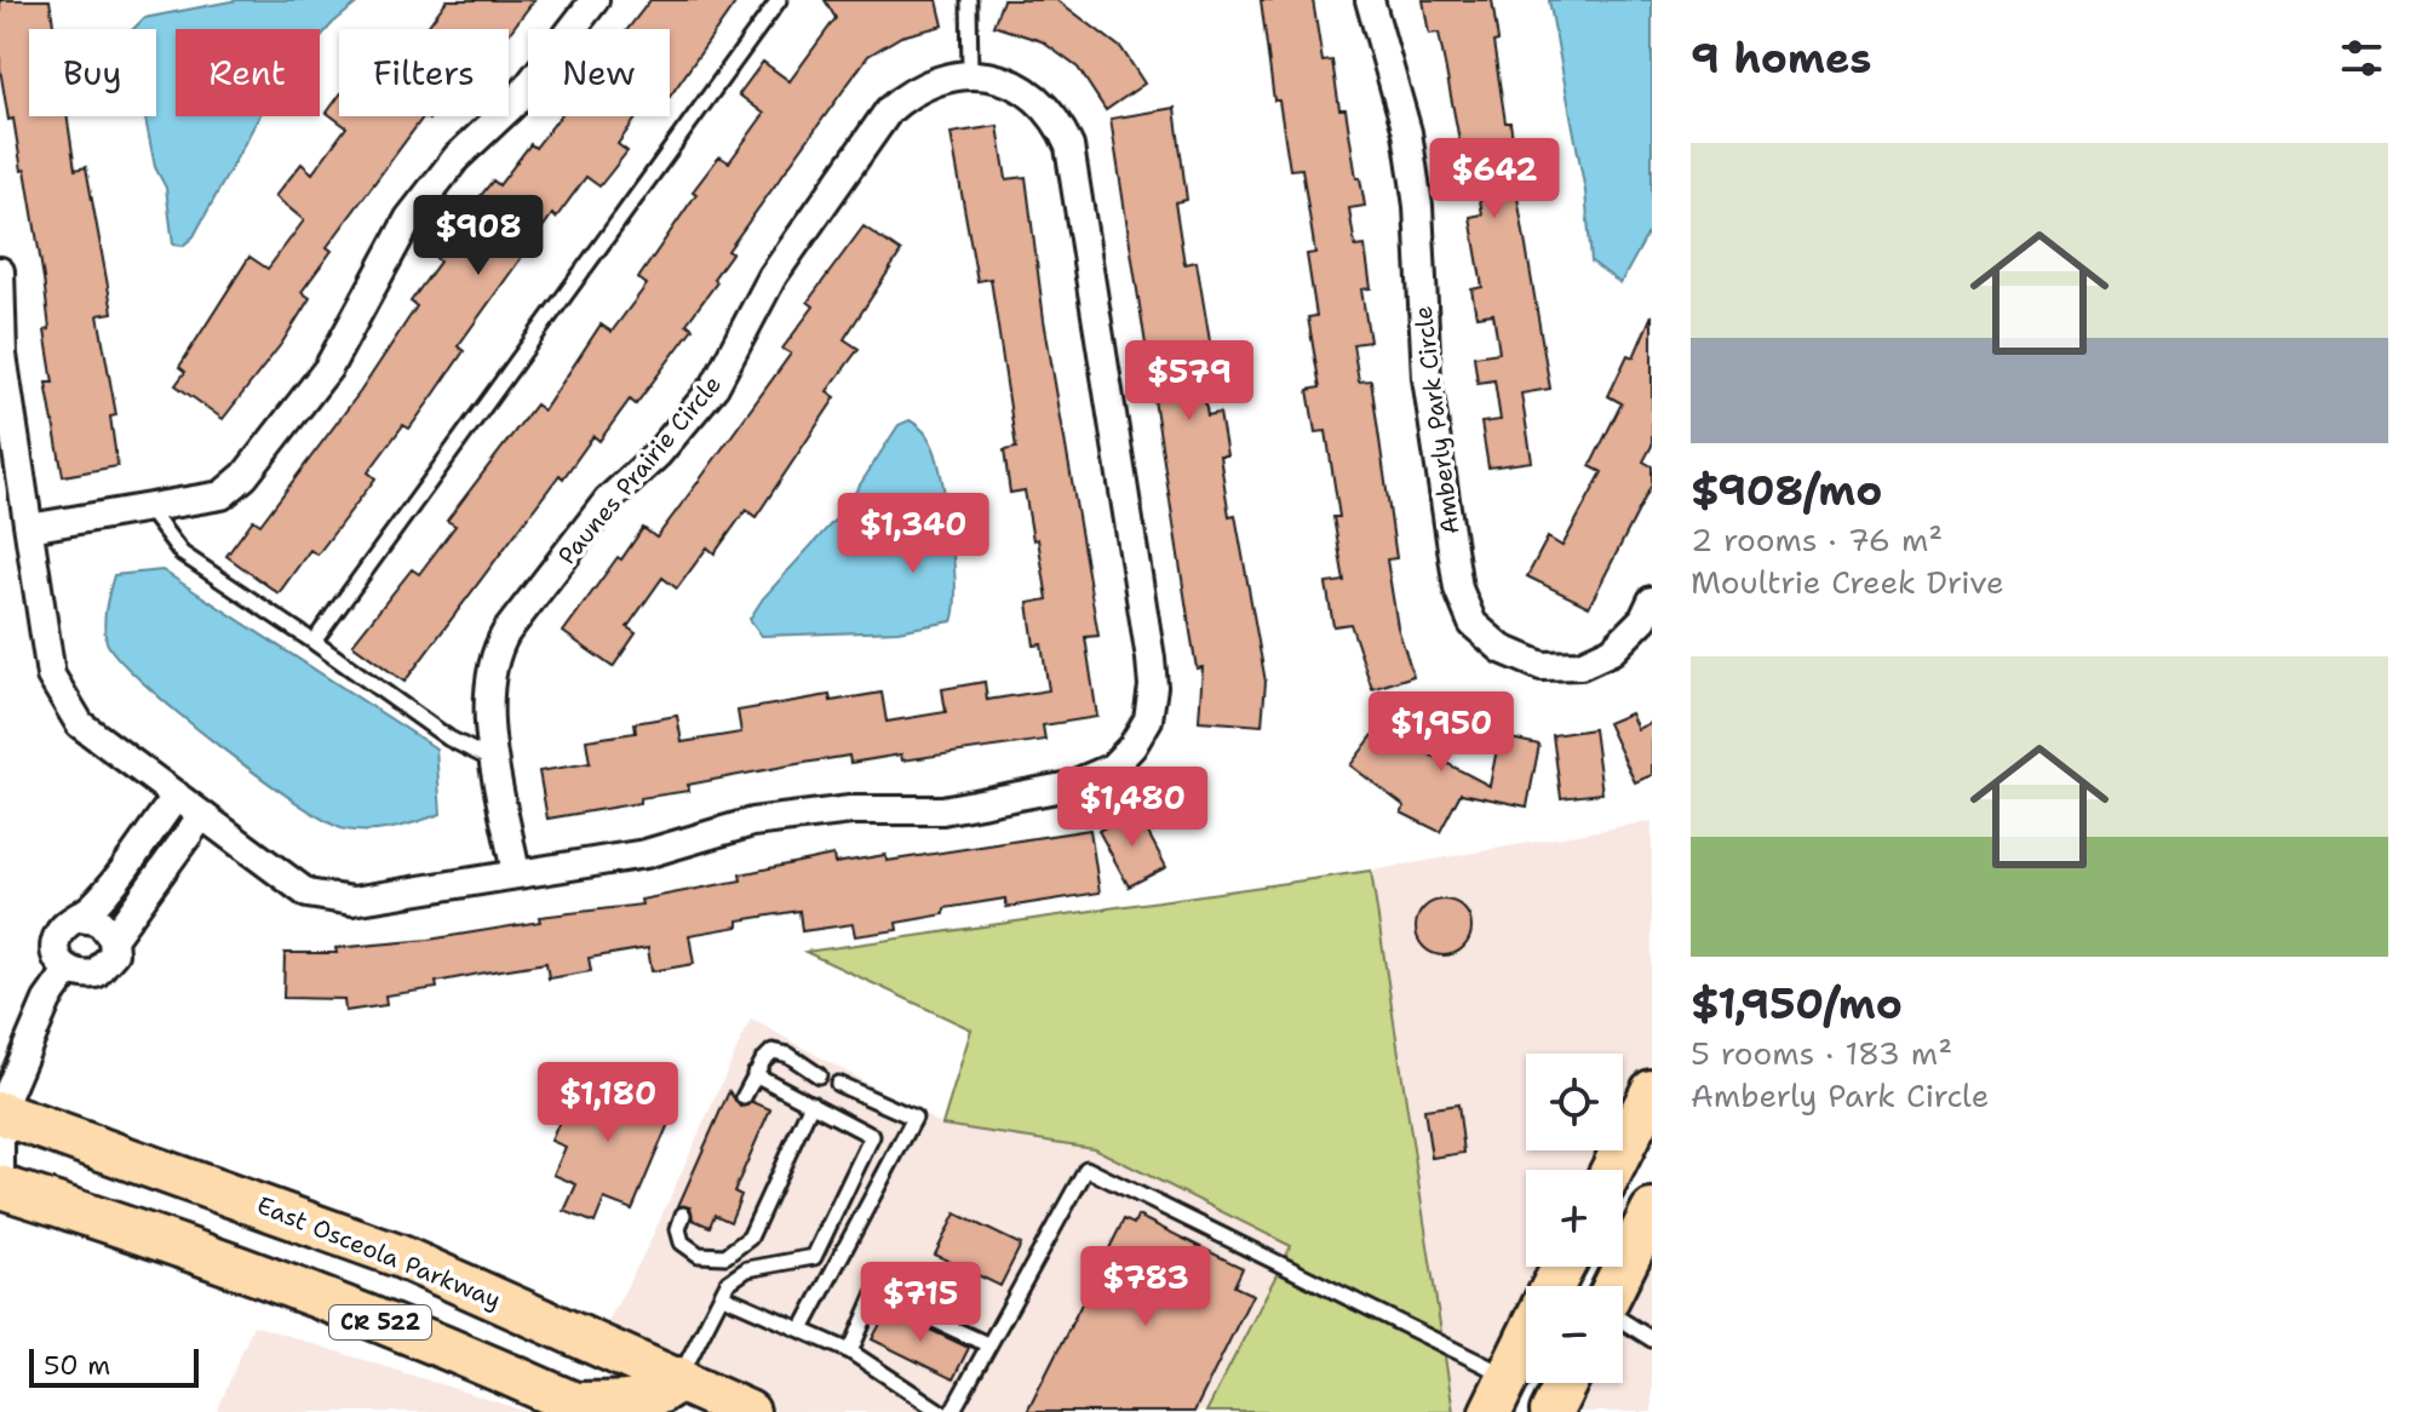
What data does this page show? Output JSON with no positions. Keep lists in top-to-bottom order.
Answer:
{
  "streets": {
    "main road": ["East Osceola Parkway", "CR 522"],
    "street": ["Amberly Park Circle", "Paunes Prairie Circle"]
  },
  "scale_bar": "50 m",
  "page": {
    "heading": "9 homes",
    "chip": [
      "Buy",
      "Rent",
      "Filters",
      "New"
    ],
    "list": [
      {
        "name": "$908/mo",
        "note": "2 rooms · 76 m² · Moultrie Creek Drive"
      },
      {
        "name": "$1,950/mo",
        "note": "5 rooms · 183 m² · Amberly Park Circle"
      }
    ],
    "price": [
      "$642",
      "$908",
      "$579",
      "$1,340",
      "$1,950",
      "$1,480",
      "$1,180",
      "$783",
      "$715"
    ],
    "map_buttons": ["+", "−"],
    "scale": "50 m"
  }
}
